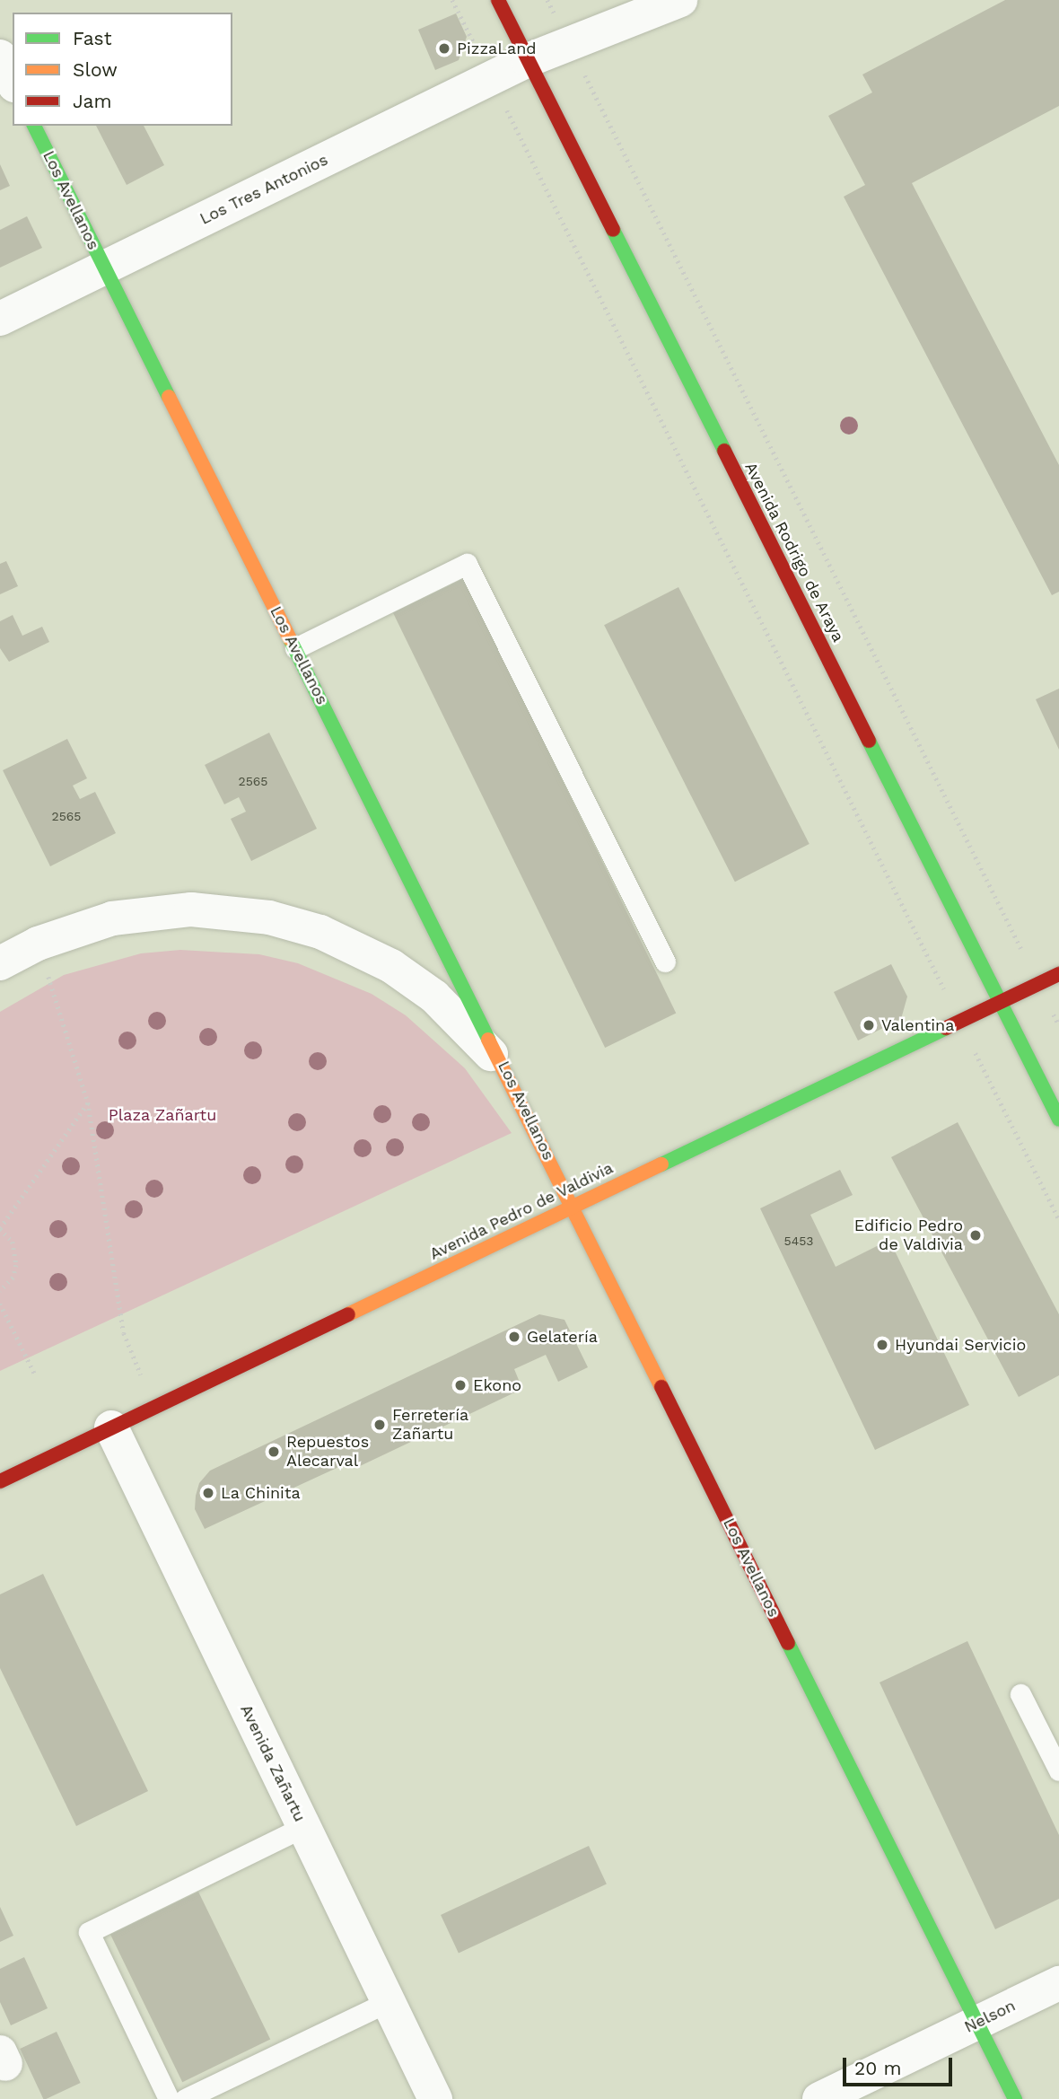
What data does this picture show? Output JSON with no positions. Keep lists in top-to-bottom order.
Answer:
{
  "streets": {
    "main road": ["Los Avellanos", "Avenida Rodrigo de Araya", "Avenida Pedro de Valdivia"],
    "street": ["Los Tres Antonios", "Avenida Zañartu", "Nelson"]
  },
  "crossings": [
    ["Los Tres Antonios", "Los Avellanos"],
    ["Los Tres Antonios", "Avenida Rodrigo de Araya"],
    ["Los Avellanos", "Avenida Pedro de Valdivia"],
    ["Los Avellanos", "Nelson"],
    ["Avenida Rodrigo de Araya", "Avenida Pedro de Valdivia"],
    ["Avenida Pedro de Valdivia", "Avenida Zañartu"]
  ],
  "parks": ["Plaza Zañartu"],
  "places": [
    "PizzaLand",
    "Valentina",
    "Edificio Pedro de Valdivia",
    "Gelatería",
    "Hyundai Servicio",
    "Ekono",
    "Ferretería Zañartu",
    "Repuestos Alecarval",
    "La Chinita"
  ],
  "house_numbers": ["2565", "2565", "5453"],
  "legend": ["Fast", "Slow", "Jam"],
  "scale_bar": "20 m"
}
